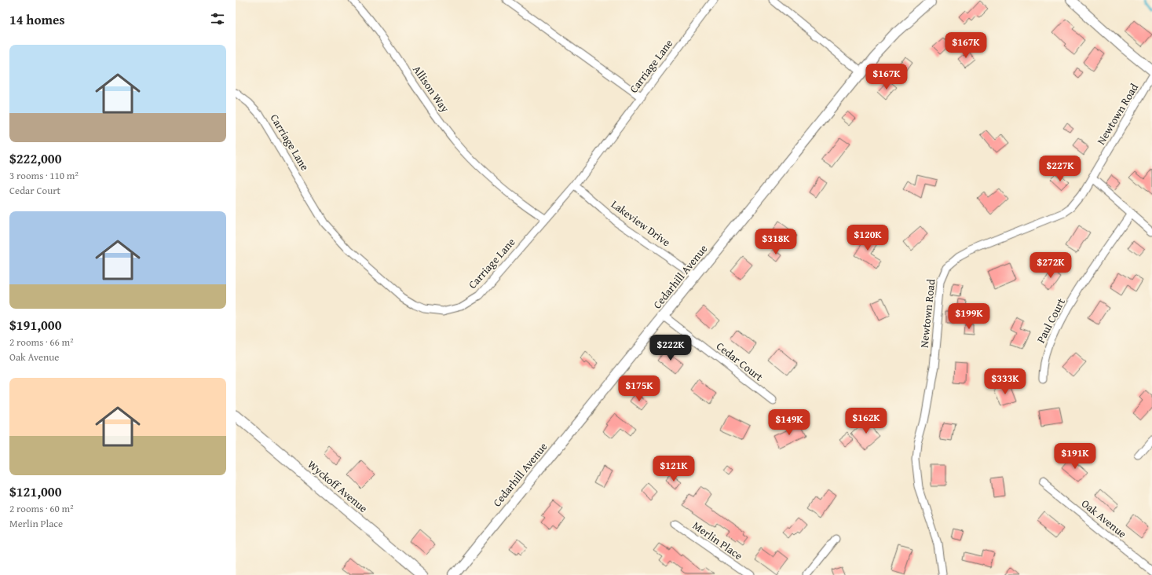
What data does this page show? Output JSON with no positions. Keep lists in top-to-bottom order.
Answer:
{
  "streets": {
    "main road": ["Wyckoff Avenue"],
    "street": [
      "Carriage Lane",
      "Allison Way",
      "Newtown Road",
      "Lakeview Drive",
      "Cedarhill Avenue",
      "Paul Court",
      "Cedar Court",
      "Oak Avenue",
      "Merlin Place"
    ]
  },
  "crossings": [
    ["Carriage Lane", "Allison Way"],
    ["Carriage Lane", "Lakeview Drive"],
    ["Lakeview Drive", "Cedarhill Avenue"],
    ["Cedarhill Avenue", "Cedar Court"]
  ],
  "page": {
    "heading": "14 homes",
    "price": [
      "$167K",
      "$167K",
      "$227K",
      "$120K",
      "$318K",
      "$272K",
      "$199K",
      "$222K",
      "$333K",
      "$175K",
      "$162K",
      "$149K",
      "$191K",
      "$121K"
    ],
    "list": [
      {
        "name": "$222,000",
        "note": "3 rooms · 110 m² · Cedar Court"
      },
      {
        "name": "$191,000",
        "note": "2 rooms · 66 m² · Oak Avenue"
      },
      {
        "name": "$121,000",
        "note": "2 rooms · 60 m² · Merlin Place"
      }
    ]
  }
}
